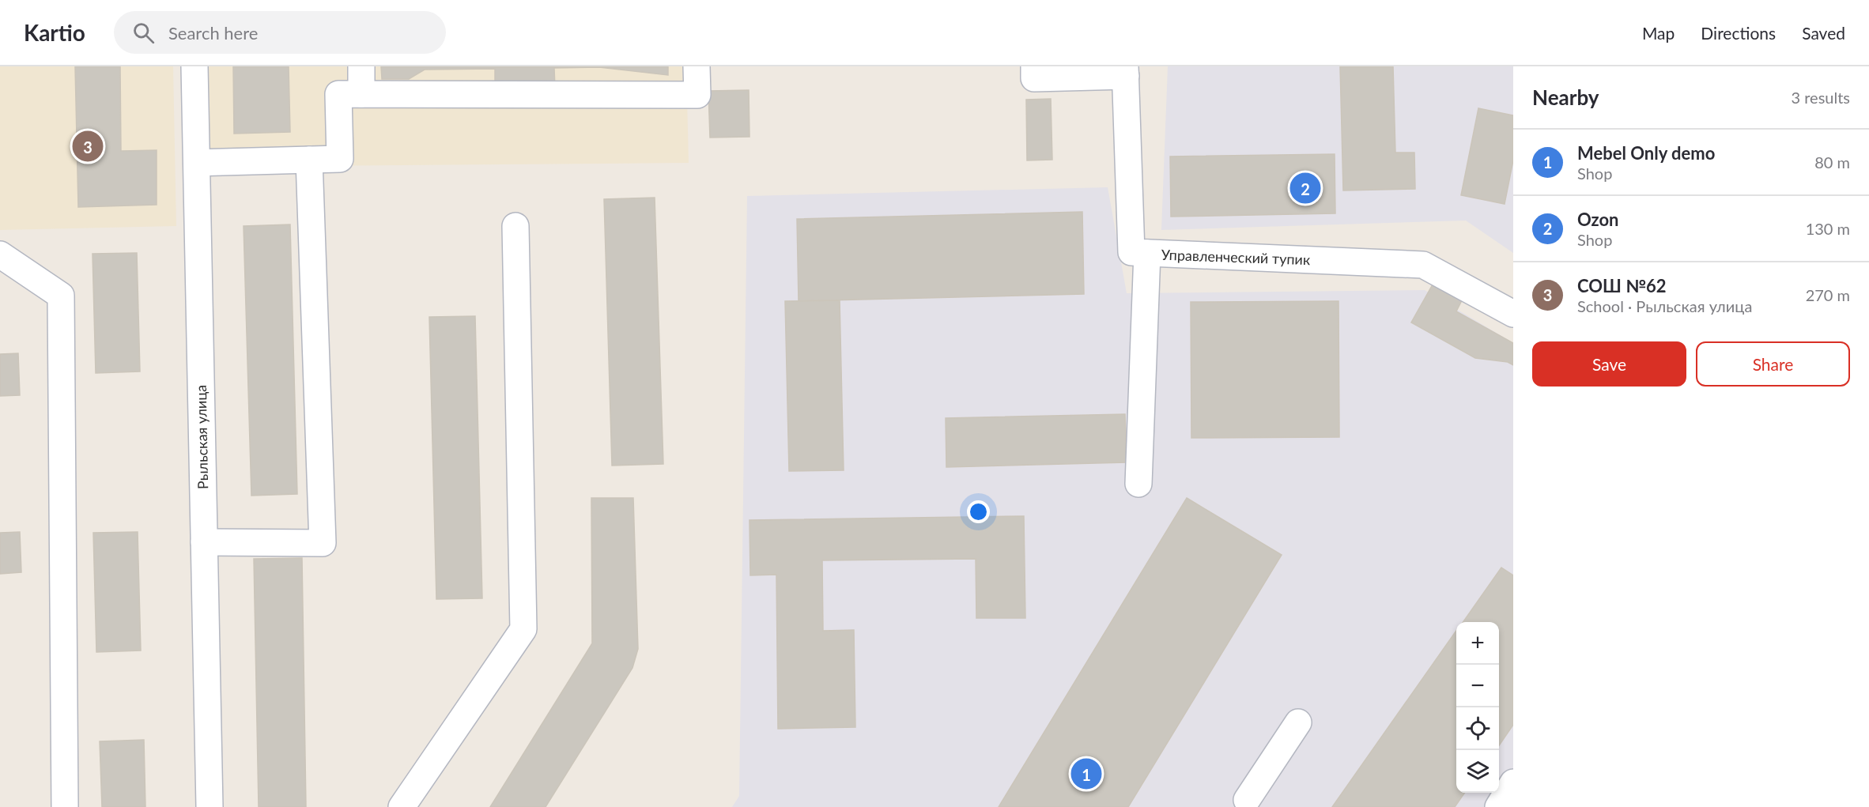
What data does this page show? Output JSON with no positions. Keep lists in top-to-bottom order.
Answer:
{
  "streets": {
    "street": ["Управленческий тупик", "Рыльская улица"]
  },
  "page": {
    "header": "Kartio",
    "search": "Search here",
    "nav": ["Map", "Directions", "Saved"],
    "heading": ["Nearby", "3 results"],
    "list": [
      {
        "mark": "1",
        "name": "Mebel Only demo",
        "note": "Shop",
        "value": "80 m"
      },
      {
        "mark": "2",
        "name": "Ozon",
        "note": "Shop",
        "value": "130 m"
      },
      {
        "mark": "3",
        "name": "СОШ №62",
        "note": "School · Рыльская улица",
        "value": "270 m"
      }
    ],
    "pins": ["3", "2", "1"],
    "buttons": ["Save", "Share"],
    "map_buttons": ["+", "−"]
  }
}
